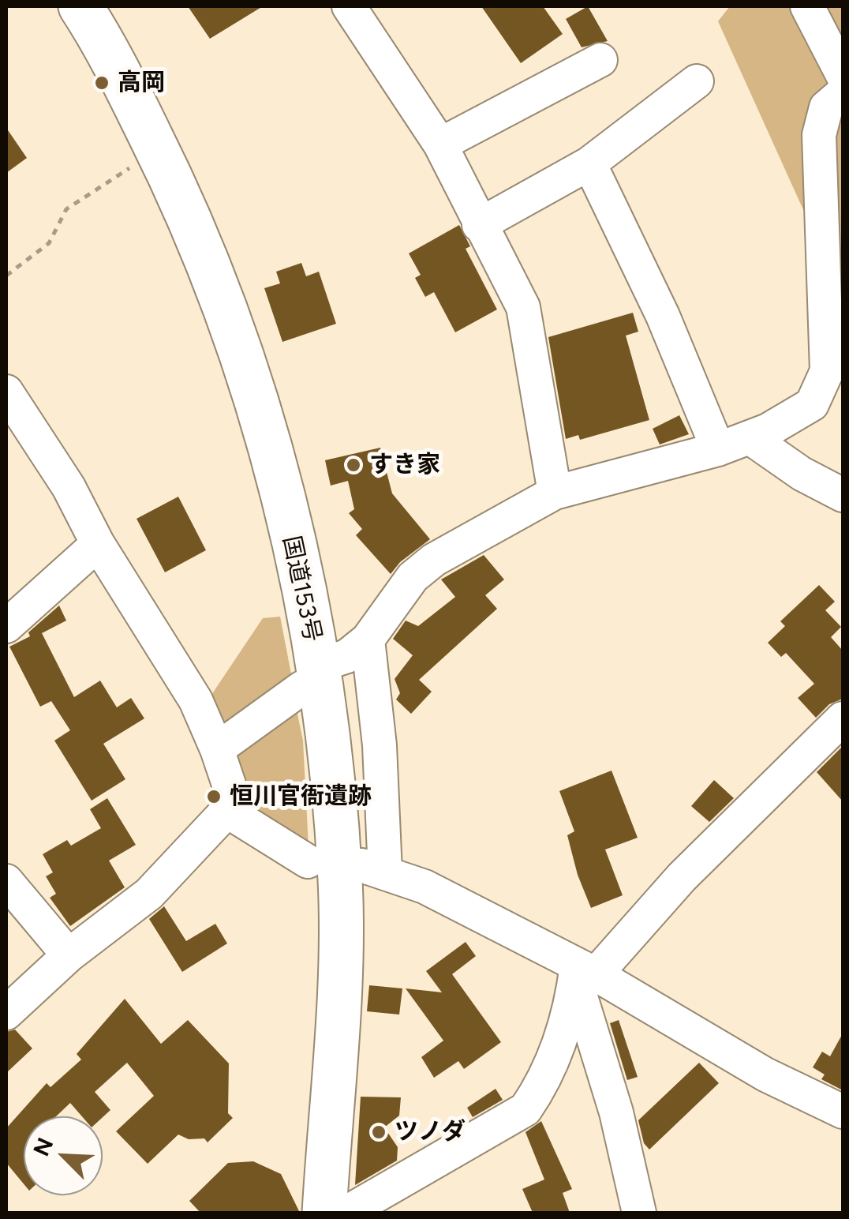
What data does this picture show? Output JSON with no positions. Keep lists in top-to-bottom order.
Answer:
{
  "streets": {
    "highway": ["国道153号"]
  },
  "places": [
    "高岡",
    "すき家",
    "恒川官衙遺跡",
    "ツノダ"
  ],
  "north": "top left"
}
